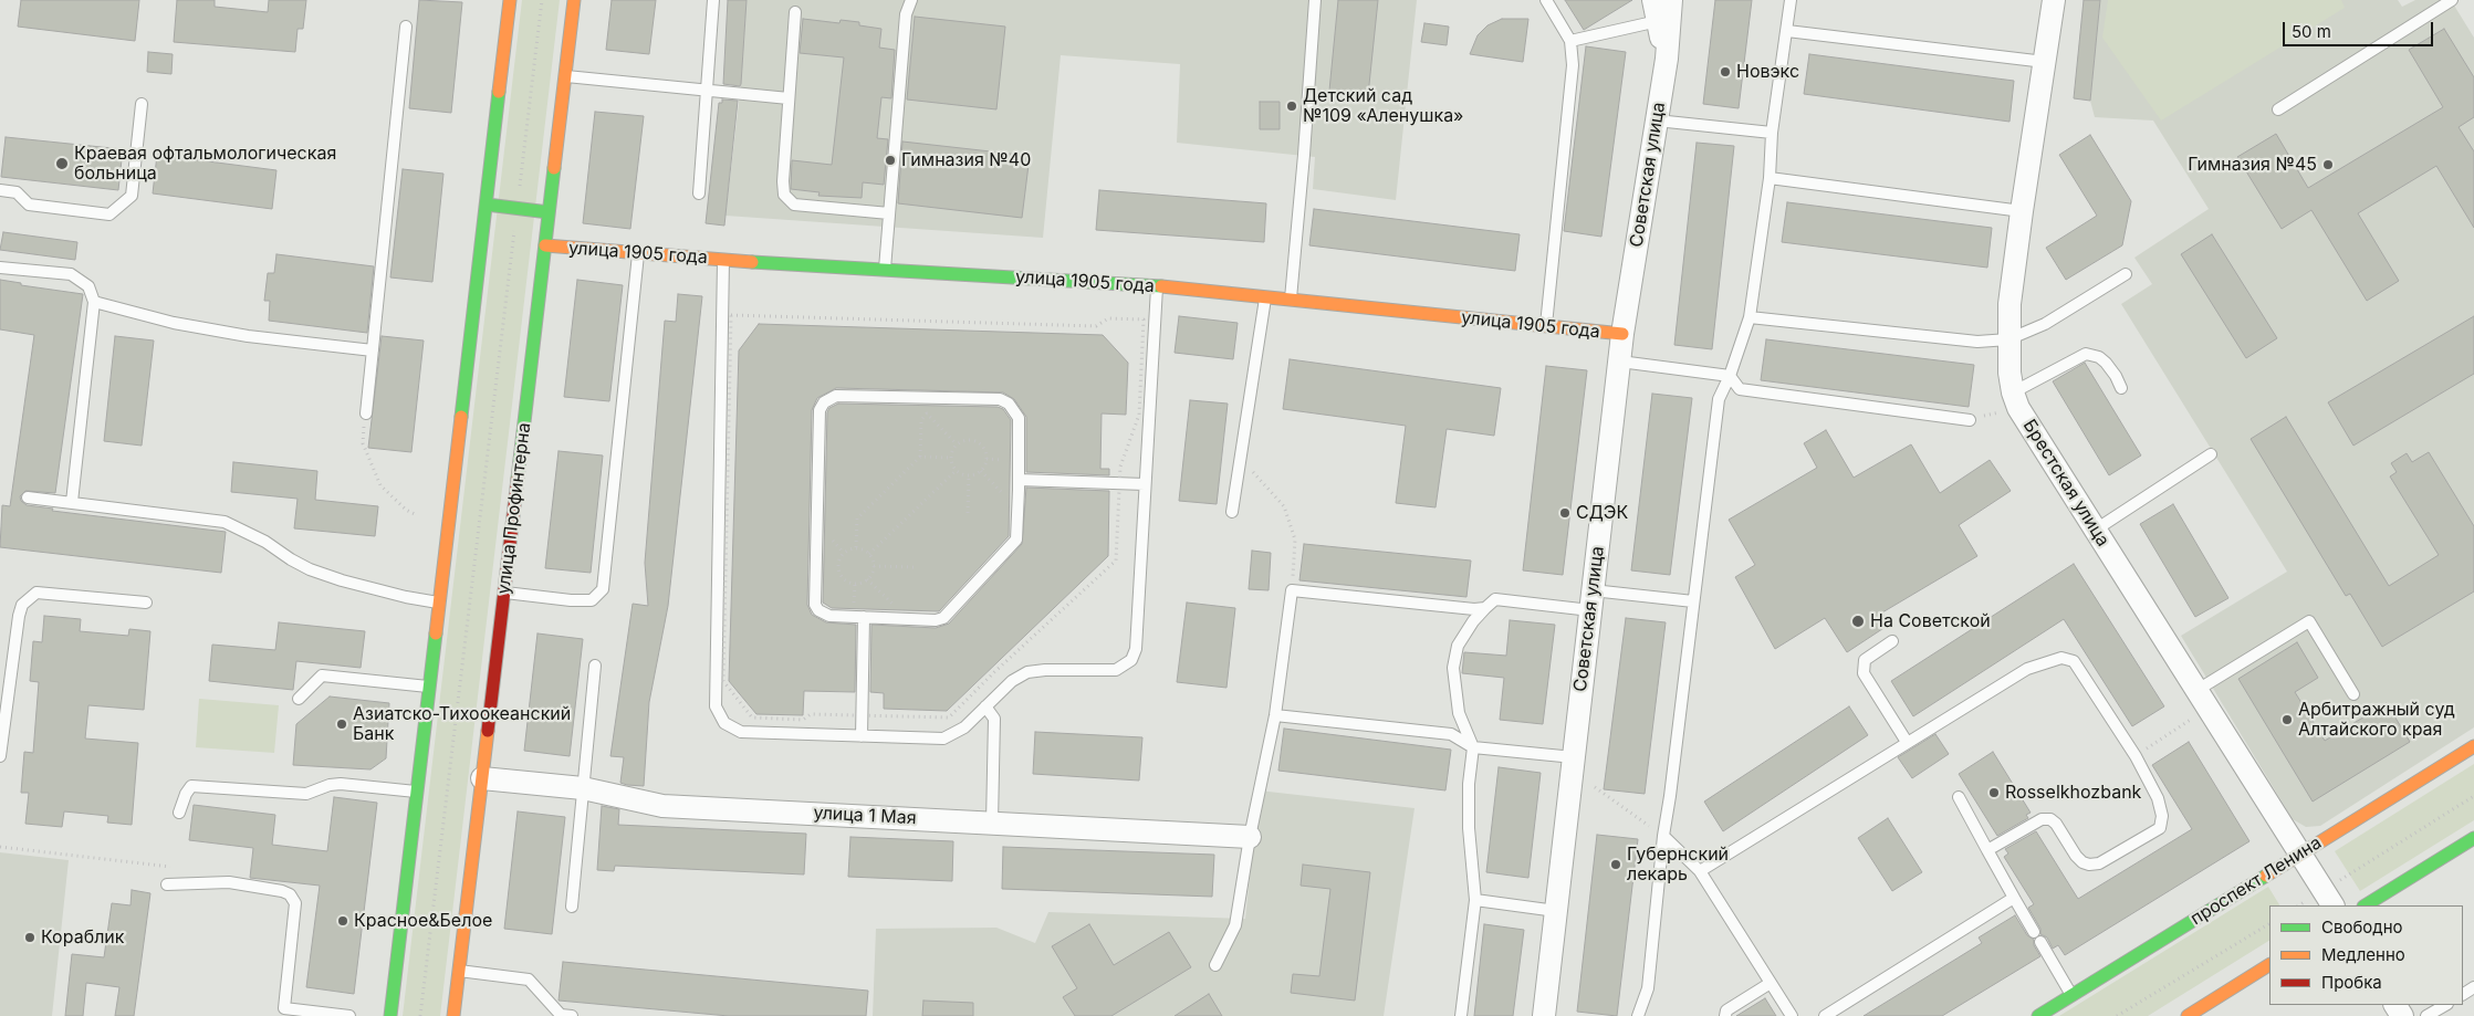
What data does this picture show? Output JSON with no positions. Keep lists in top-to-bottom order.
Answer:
{
  "streets": {
    "street": [
      "Советская улица",
      "улица 1905 года",
      "Брестская улица",
      "улица Профинтерна",
      "улица 1 Мая",
      "проспект Ленина"
    ]
  },
  "crossings": [
    ["Советская улица", "улица 1905 года"],
    ["улица 1905 года", "улица Профинтерна"],
    ["Брестская улица", "проспект Ленина"],
    ["улица Профинтерна", "улица 1 Мая"]
  ],
  "places": [
    "Новэкс",
    "Детский сад №109 «Аленушка»",
    "Гимназия №40",
    "Краевая офтальмологическая больница",
    "Гимназия №45",
    "СДЭК",
    "На Советской",
    "Арбитражный суд Алтайского края",
    "Азиатско-Тихоокеанский Банк",
    "Rosselkhozbank",
    "Губернский лекарь",
    "Красное&Белое",
    "Кораблик"
  ],
  "legend": ["Свободно", "Медленно", "Пробка"],
  "scale_bar": "50 m"
}
